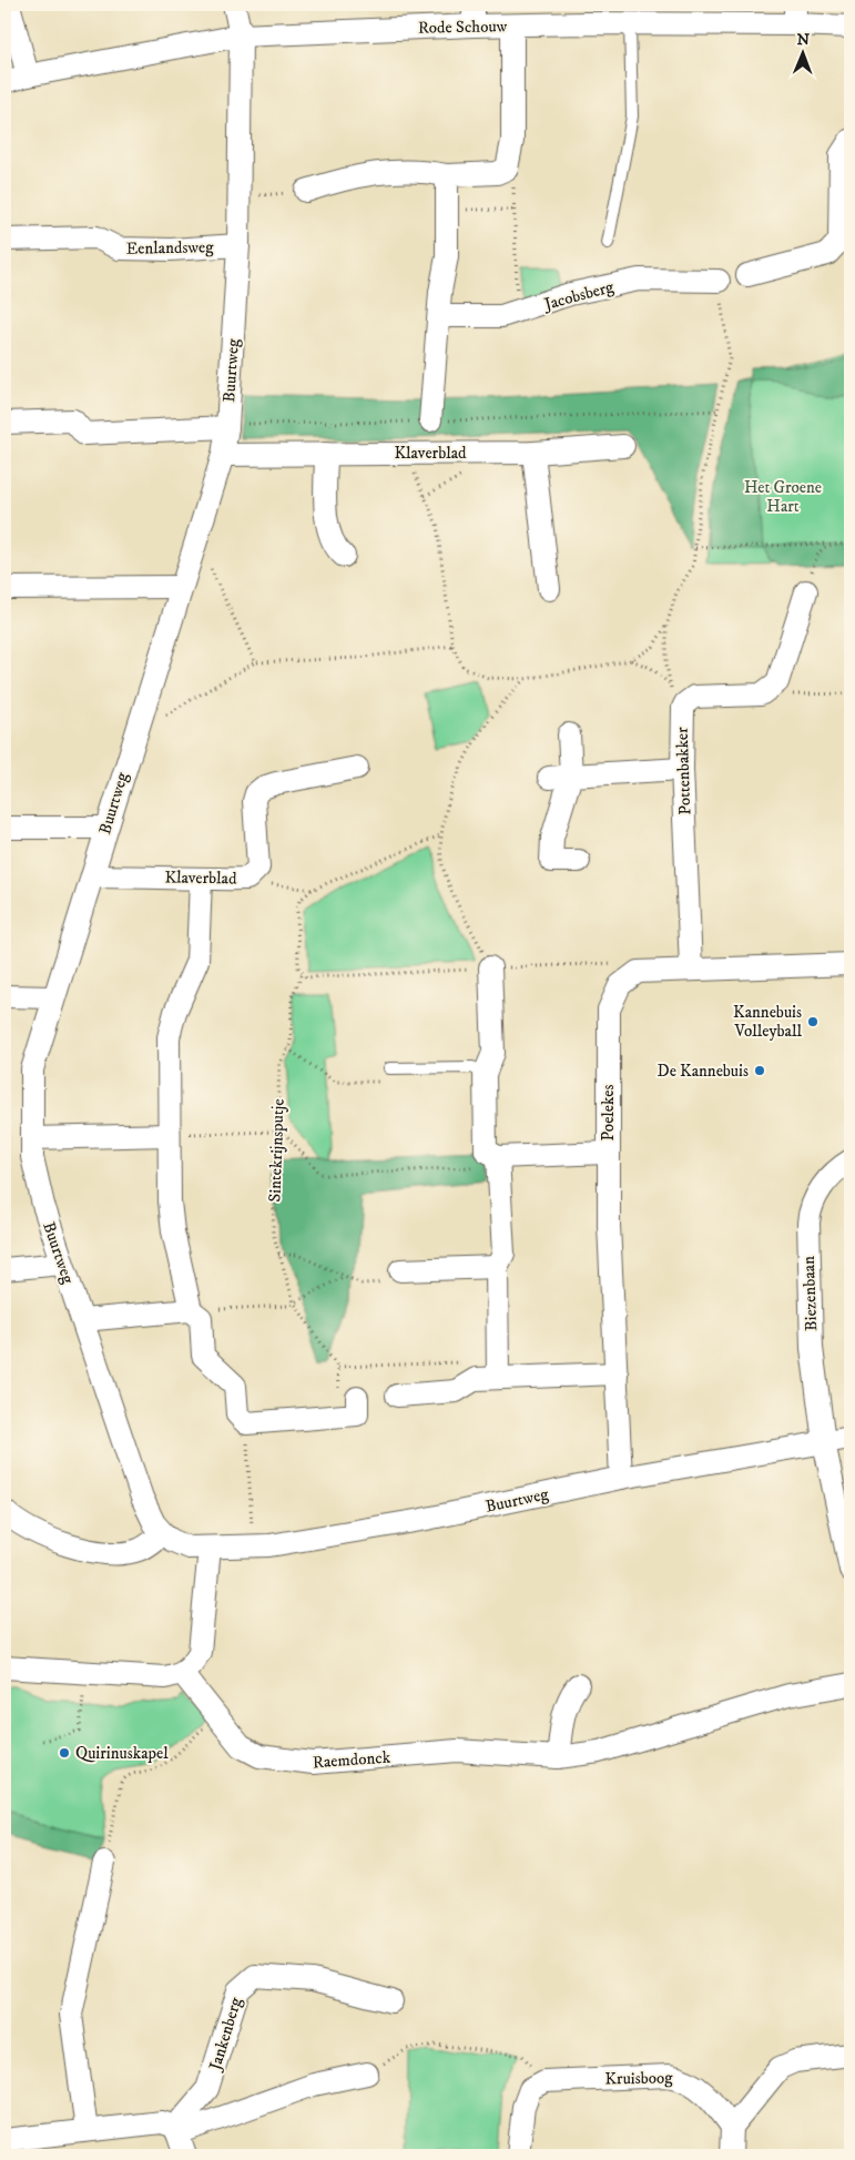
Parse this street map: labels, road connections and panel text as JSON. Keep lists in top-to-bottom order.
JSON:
{
  "streets": {
    "street": [
      "Rode Schouw",
      "Eenlandsweg",
      "Jacobsberg",
      "Buurtweg",
      "Klaverblad",
      "Pottenbakker",
      "Poelekes",
      "Biezenbaan",
      "Raemdonck",
      "Jankenberg",
      "Kruisboog"
    ],
    "path": ["Sintekrijnsputje"]
  },
  "crossings": [
    ["Rode Schouw", "Buurtweg"],
    ["Eenlandsweg", "Buurtweg"],
    ["Buurtweg", "Klaverblad"],
    ["Buurtweg", "Poelekes"],
    ["Buurtweg", "Biezenbaan"]
  ],
  "parks": ["Het Groene Hart"],
  "places": ["Kannebuis Volleyball", "De Kannebuis", "Quirinuskapel"],
  "north": "top"
}
